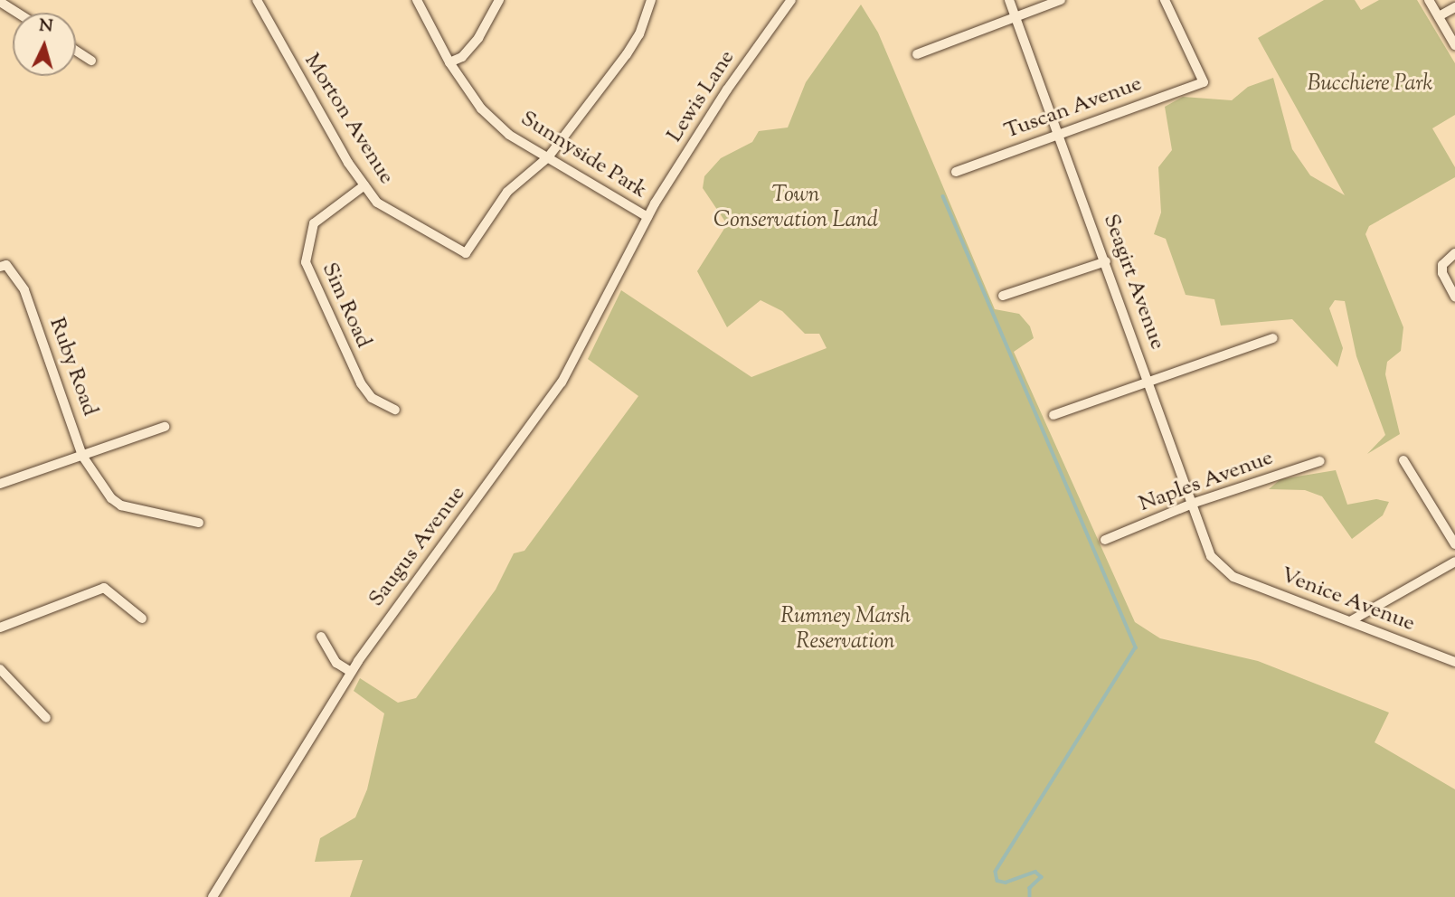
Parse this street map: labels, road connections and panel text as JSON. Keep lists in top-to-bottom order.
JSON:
{
  "streets": {
    "street": [
      "Lewis Lane",
      "Tuscan Avenue",
      "Morton Avenue",
      "Sunnyside Park",
      "Seagirt Avenue",
      "Sim Road",
      "Ruby Road",
      "Naples Avenue",
      "Saugus Avenue",
      "Venice Avenue"
    ]
  },
  "crossings": [
    ["Lewis Lane", "Sunnyside Park"],
    ["Lewis Lane", "Saugus Avenue"],
    ["Tuscan Avenue", "Seagirt Avenue"],
    ["Morton Avenue", "Sunnyside Park"],
    ["Morton Avenue", "Sim Road"],
    ["Sunnyside Park", "Saugus Avenue"],
    ["Seagirt Avenue", "Naples Avenue"],
    ["Seagirt Avenue", "Venice Avenue"]
  ],
  "parks": ["Bucchiere Park", "Town Conservation Land", "Rumney Marsh Reservation"],
  "north": "top"
}
